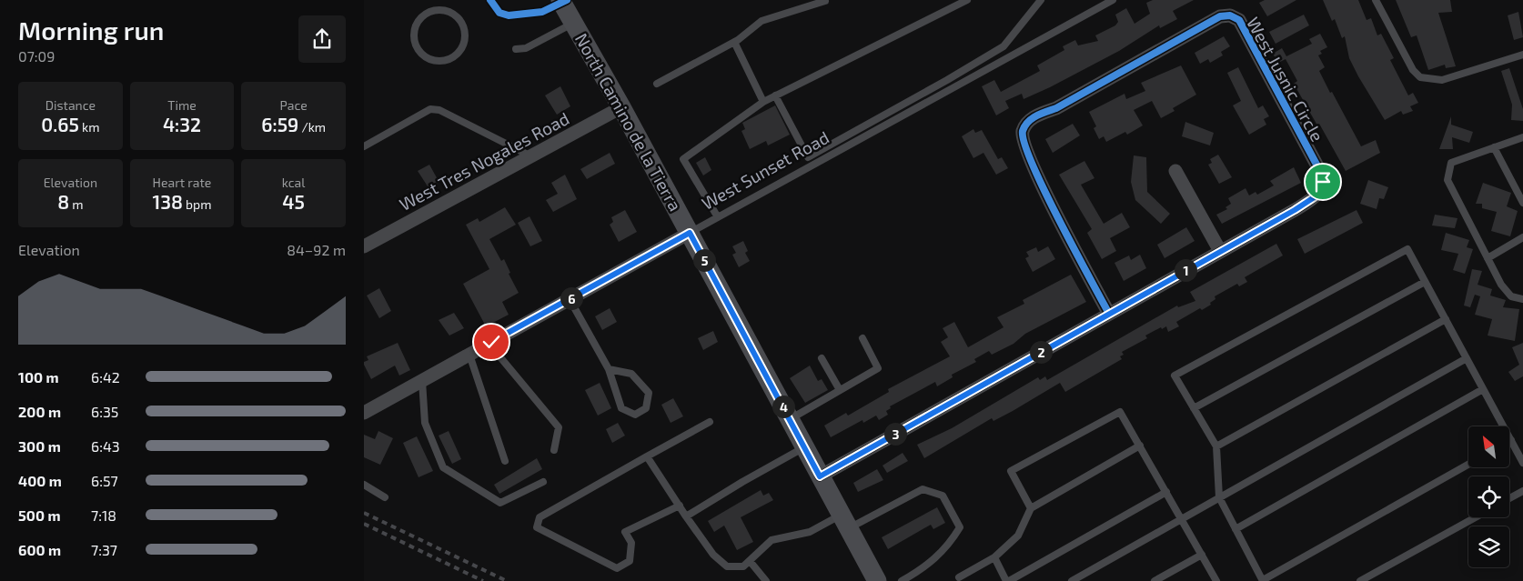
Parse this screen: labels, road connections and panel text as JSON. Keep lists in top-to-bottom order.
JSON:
{
  "streets": {
    "street": [
      "West Jusnic Circle",
      "North Camino de la Tierra",
      "West Tres Nogales Road",
      "West Sunset Road"
    ]
  },
  "crossings": [
    ["West Jusnic Circle", "North Camino de la Tierra"],
    ["North Camino de la Tierra", "West Tres Nogales Road"],
    ["North Camino de la Tierra", "West Sunset Road"]
  ],
  "north": "top left",
  "page": {
    "heading": ["Morning run", "07:09"],
    "stats": [
      ["Distance", "0.65 km"],
      ["Time", "4:32"],
      ["Pace", "6:59 /km"],
      ["Elevation", "8 m"],
      ["Heart rate", "138 bpm"],
      ["kcal", "45"]
    ],
    "chart": ["Elevation", "84–92 m"],
    "pins": [
      "5",
      "1",
      "6",
      "2",
      "4",
      "3"
    ],
    "list": [
      {
        "name": "100 m",
        "note": "6:42"
      },
      {
        "name": "200 m",
        "note": "6:35"
      },
      {
        "name": "300 m",
        "note": "6:43"
      },
      {
        "name": "400 m",
        "note": "6:57"
      },
      {
        "name": "500 m",
        "note": "7:18"
      },
      {
        "name": "600 m",
        "note": "7:37"
      }
    ]
  }
}
